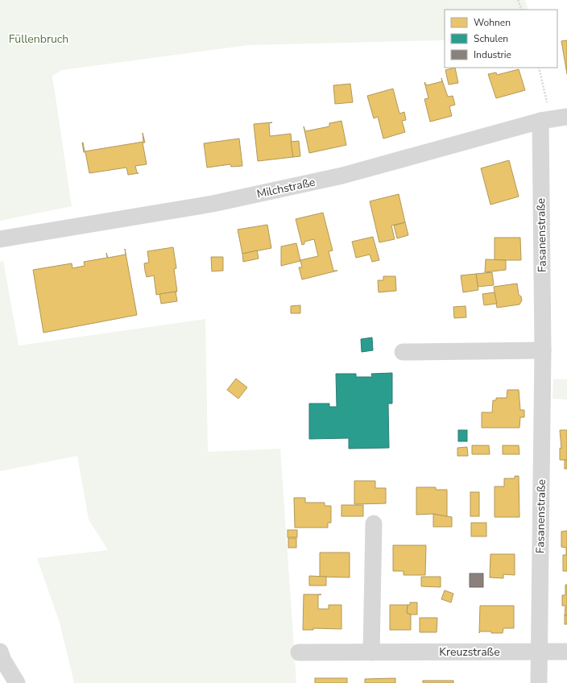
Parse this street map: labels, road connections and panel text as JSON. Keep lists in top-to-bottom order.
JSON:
{
  "streets": {
    "street": ["Milchstraße", "Fasanenstraße", "Kreuzstraße"]
  },
  "crossings": [
    ["Milchstraße", "Fasanenstraße"],
    ["Fasanenstraße", "Kreuzstraße"]
  ],
  "parks": ["Füllenbruch"],
  "legend": ["Wohnen", "Schulen", "Industrie"]
}
